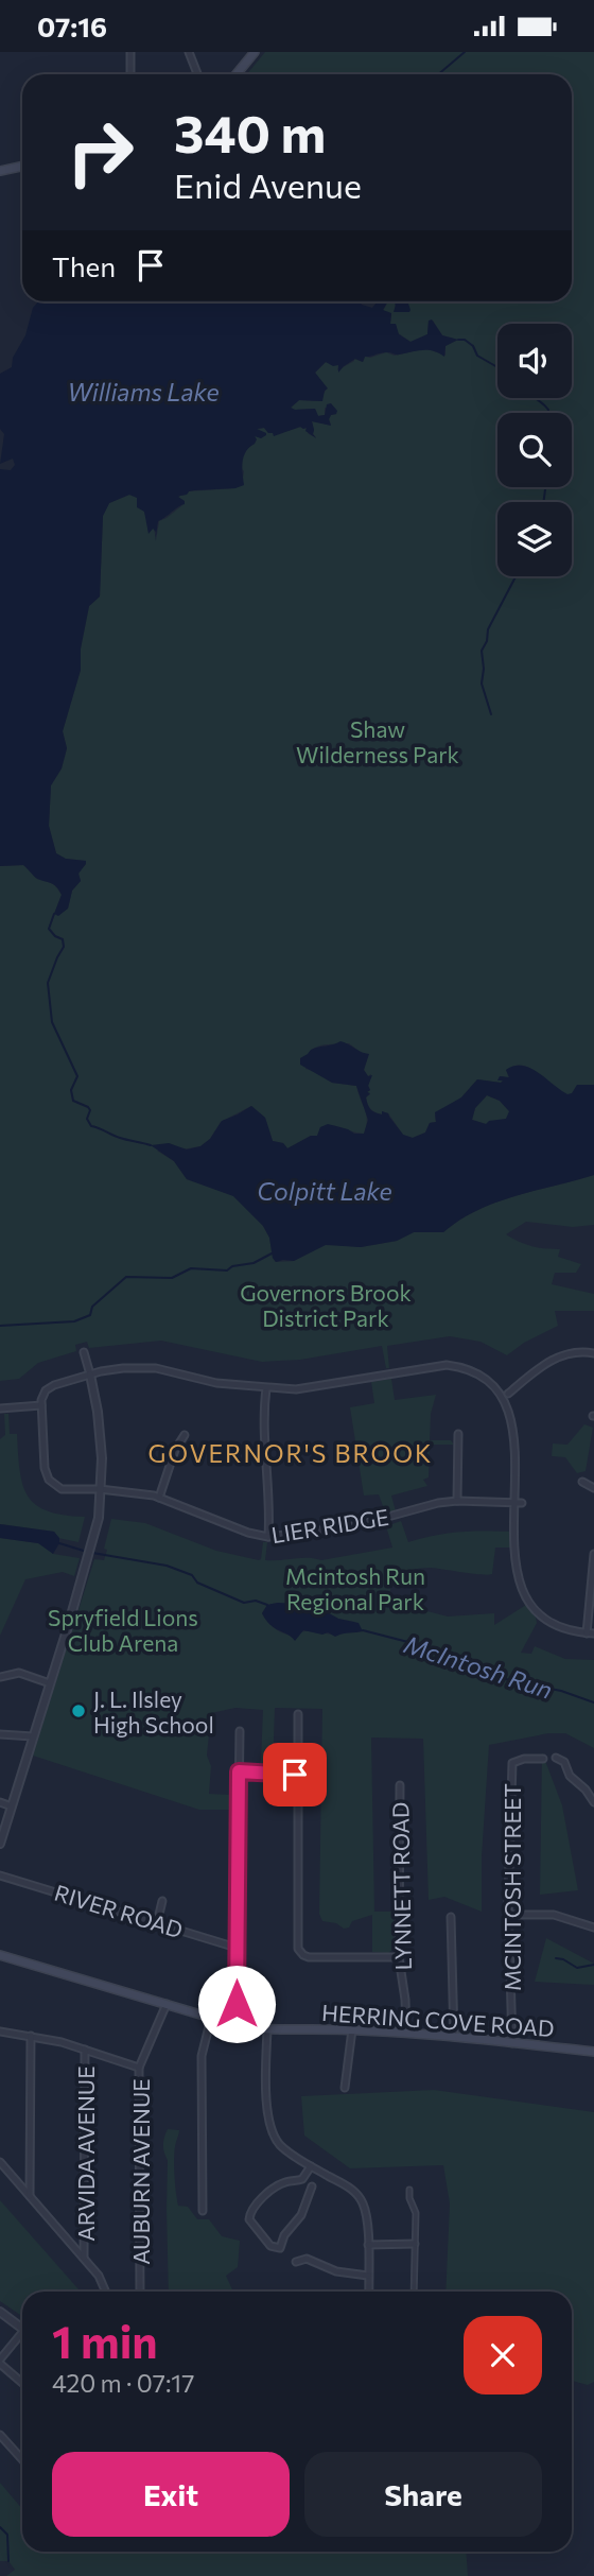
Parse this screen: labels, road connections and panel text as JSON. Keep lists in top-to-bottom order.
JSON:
{
  "streets": {
    "main road": ["HERRING COVE ROAD"],
    "street": [
      "LIER RIDGE",
      "LYNNETT ROAD",
      "MCINTOSH STREET",
      "RIVER ROAD",
      "ARVIDA AVENUE",
      "AUBURN AVENUE"
    ]
  },
  "crossings": [
    ["LYNNETT ROAD", "HERRING COVE ROAD"],
    ["MCINTOSH STREET", "HERRING COVE ROAD"],
    ["HERRING COVE ROAD", "AUBURN AVENUE"]
  ],
  "districts": ["GOVERNOR'S BROOK"],
  "water": ["Williams Lake", "Colpitt Lake", "McIntosh Run"],
  "parks": [
    "Shaw Wilderness Park",
    "Governors Brook District Park",
    "Mcintosh Run Regional Park",
    "Spryfield Lions Club Arena"
  ],
  "places": ["J. L. Ilsley High School"],
  "page": {
    "status": "07:16",
    "turn": ["340 m", "Enid Avenue"],
    "then": "Then",
    "heading": ["1 min", "420 m · 07:17"],
    "buttons": ["Exit", "Share"]
  }
}
